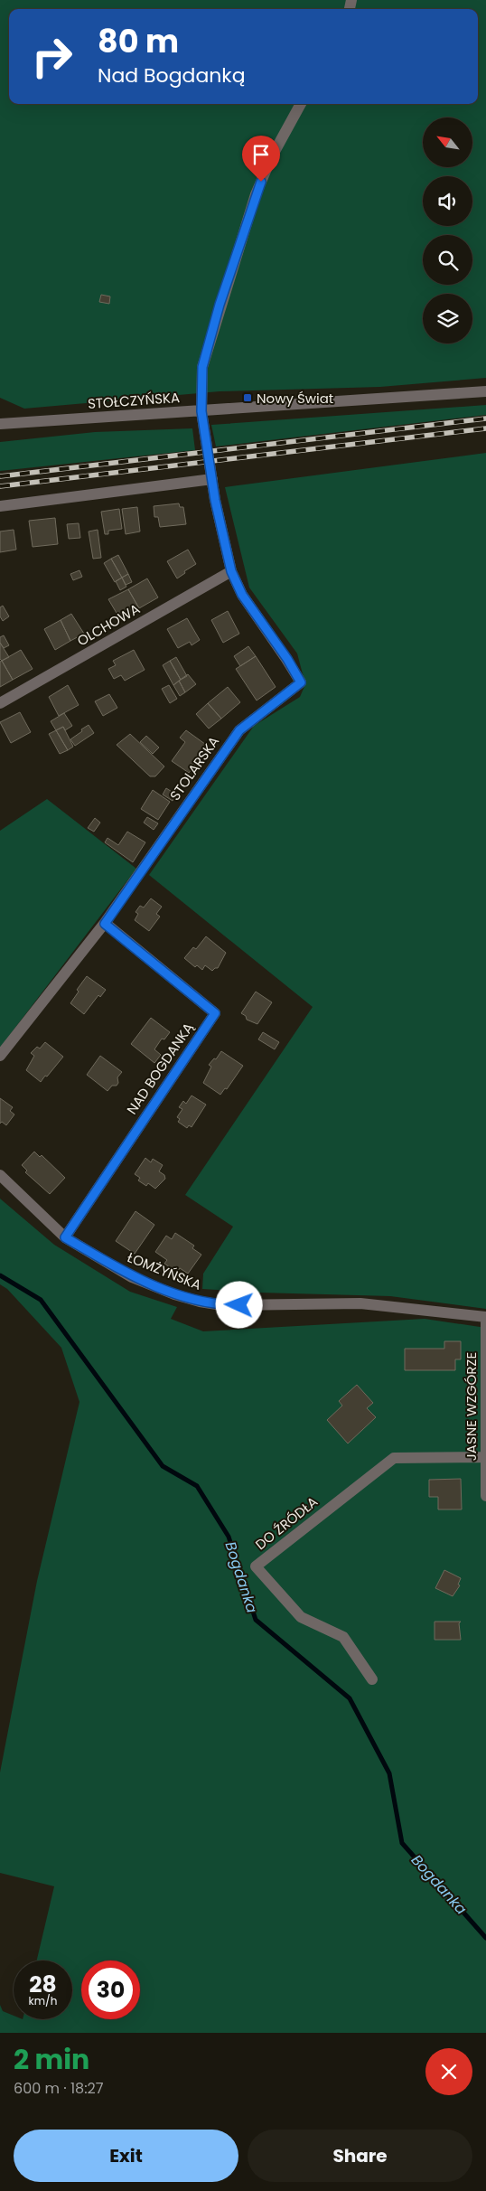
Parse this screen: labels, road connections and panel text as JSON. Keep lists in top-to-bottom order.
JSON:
{
  "streets": {
    "street": [
      "STOŁCZYŃSKA",
      "OLCHOWA",
      "STOLARSKA",
      "NAD BOGDANKĄ",
      "ŁOMŻYŃSKA",
      "JASNE WZGÓRZE",
      "DO ŹRÓDŁA"
    ]
  },
  "crossings": [
    ["STOŁCZYŃSKA", "STOLARSKA"],
    ["OLCHOWA", "STOLARSKA"],
    ["STOLARSKA", "NAD BOGDANKĄ"],
    ["NAD BOGDANKĄ", "ŁOMŻYŃSKA"],
    ["ŁOMŻYŃSKA", "JASNE WZGÓRZE"],
    ["JASNE WZGÓRZE", "DO ŹRÓDŁA"]
  ],
  "water": ["Bogdanka"],
  "places": {
    "transit": ["Nowy Świat"]
  },
  "north": "top left",
  "page": {
    "turn": ["80 m", "Nad Bogdanką"],
    "speed": "28 km/h",
    "limit": "30",
    "heading": ["2 min", "600 m · 18:27"],
    "buttons": ["Exit", "Share"]
  }
}
